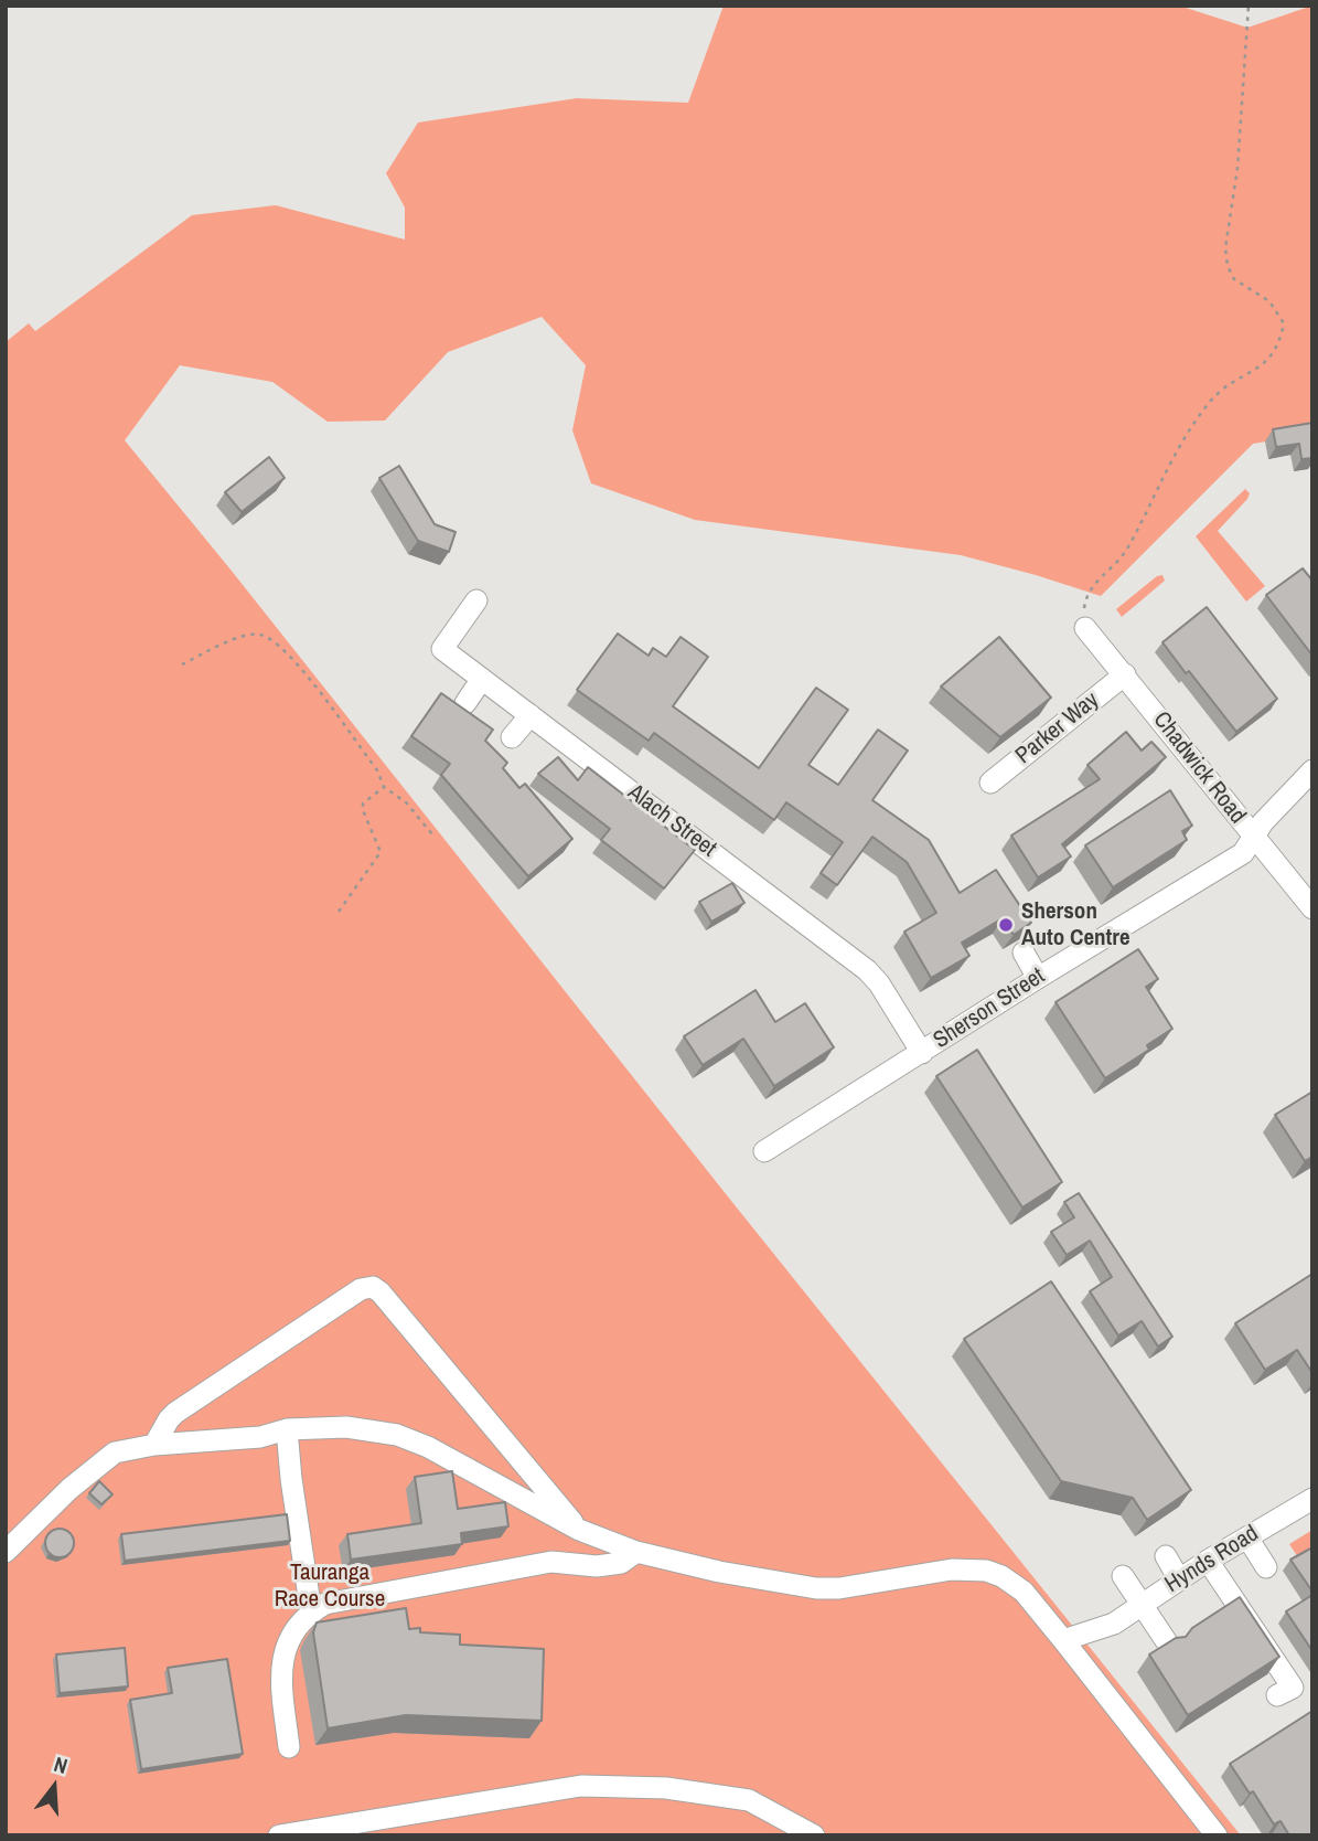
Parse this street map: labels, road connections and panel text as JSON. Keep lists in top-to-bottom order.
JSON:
{
  "streets": {
    "street": [
      "Parker Way",
      "Chadwick Road",
      "Alach Street",
      "Sherson Street",
      "Hynds Road"
    ]
  },
  "crossings": [
    ["Parker Way", "Chadwick Road"],
    ["Chadwick Road", "Sherson Street"],
    ["Alach Street", "Sherson Street"]
  ],
  "parks": ["Tauranga Race Course"],
  "places": ["Sherson Auto Centre"],
  "north": "top"
}
